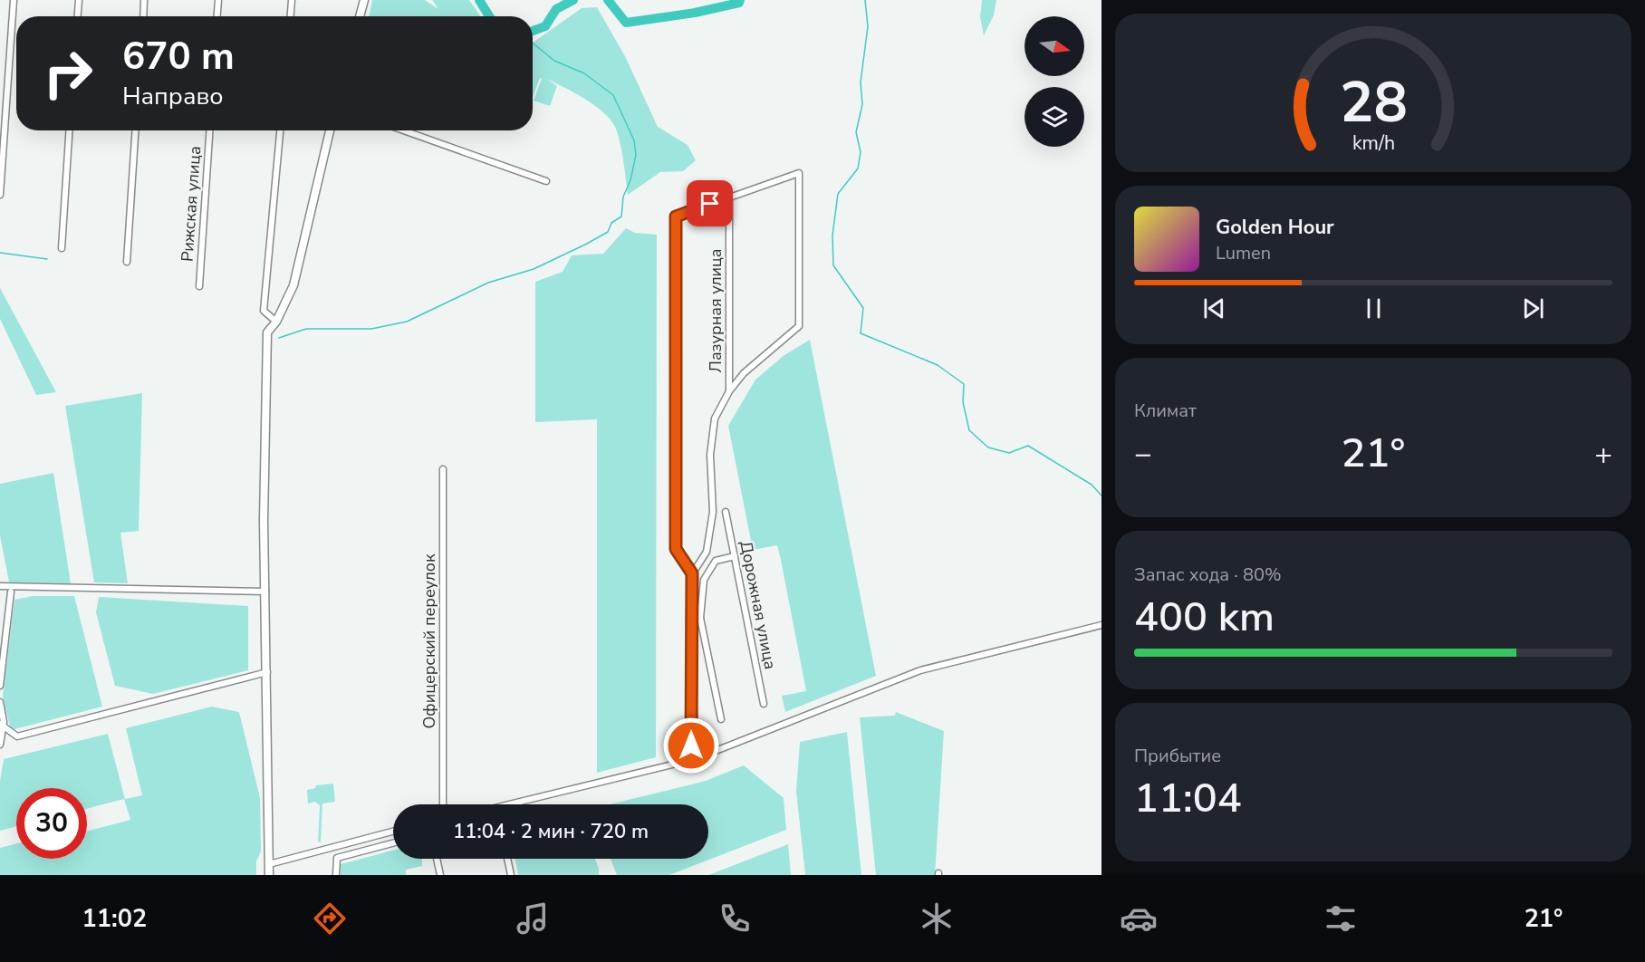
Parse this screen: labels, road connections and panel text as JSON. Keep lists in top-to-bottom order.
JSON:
{
  "streets": {
    "street": [
      "Рижская улица",
      "Лазурная улица",
      "Дорожная улица",
      "Офицерский переулок"
    ]
  },
  "north": "right",
  "page": {
    "turn": ["670 m", "Направо"],
    "song": ["Golden Hour", "Lumen"],
    "tile": [
      "Климат",
      ["Запас хода · 80%", "400 km"],
      ["Прибытие", "11:04"]
    ],
    "heat": ["−", "21°", "+"],
    "limit": "30",
    "trip": "11:04 · 2 мин · 720 m",
    "tabs": ["11:02", "21°"],
    "gauge": ["28", "km/h"]
  }
}
